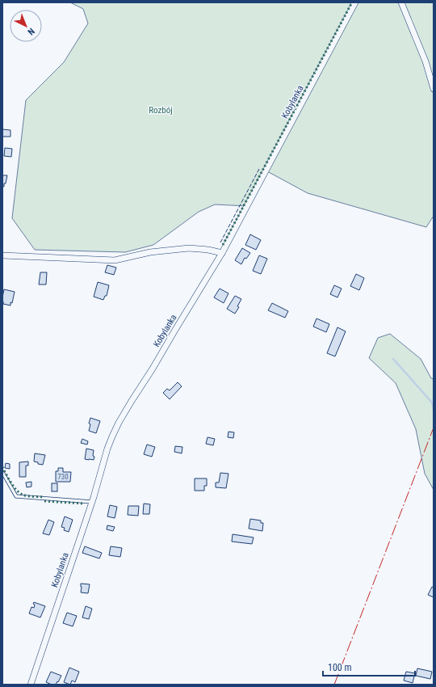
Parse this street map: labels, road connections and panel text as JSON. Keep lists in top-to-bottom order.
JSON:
{
  "streets": {
    "street": ["Kobylanka"]
  },
  "parks": ["Rozbój"],
  "house_numbers": ["730"],
  "scale_bar": "100 m",
  "north": "bottom right"
}
